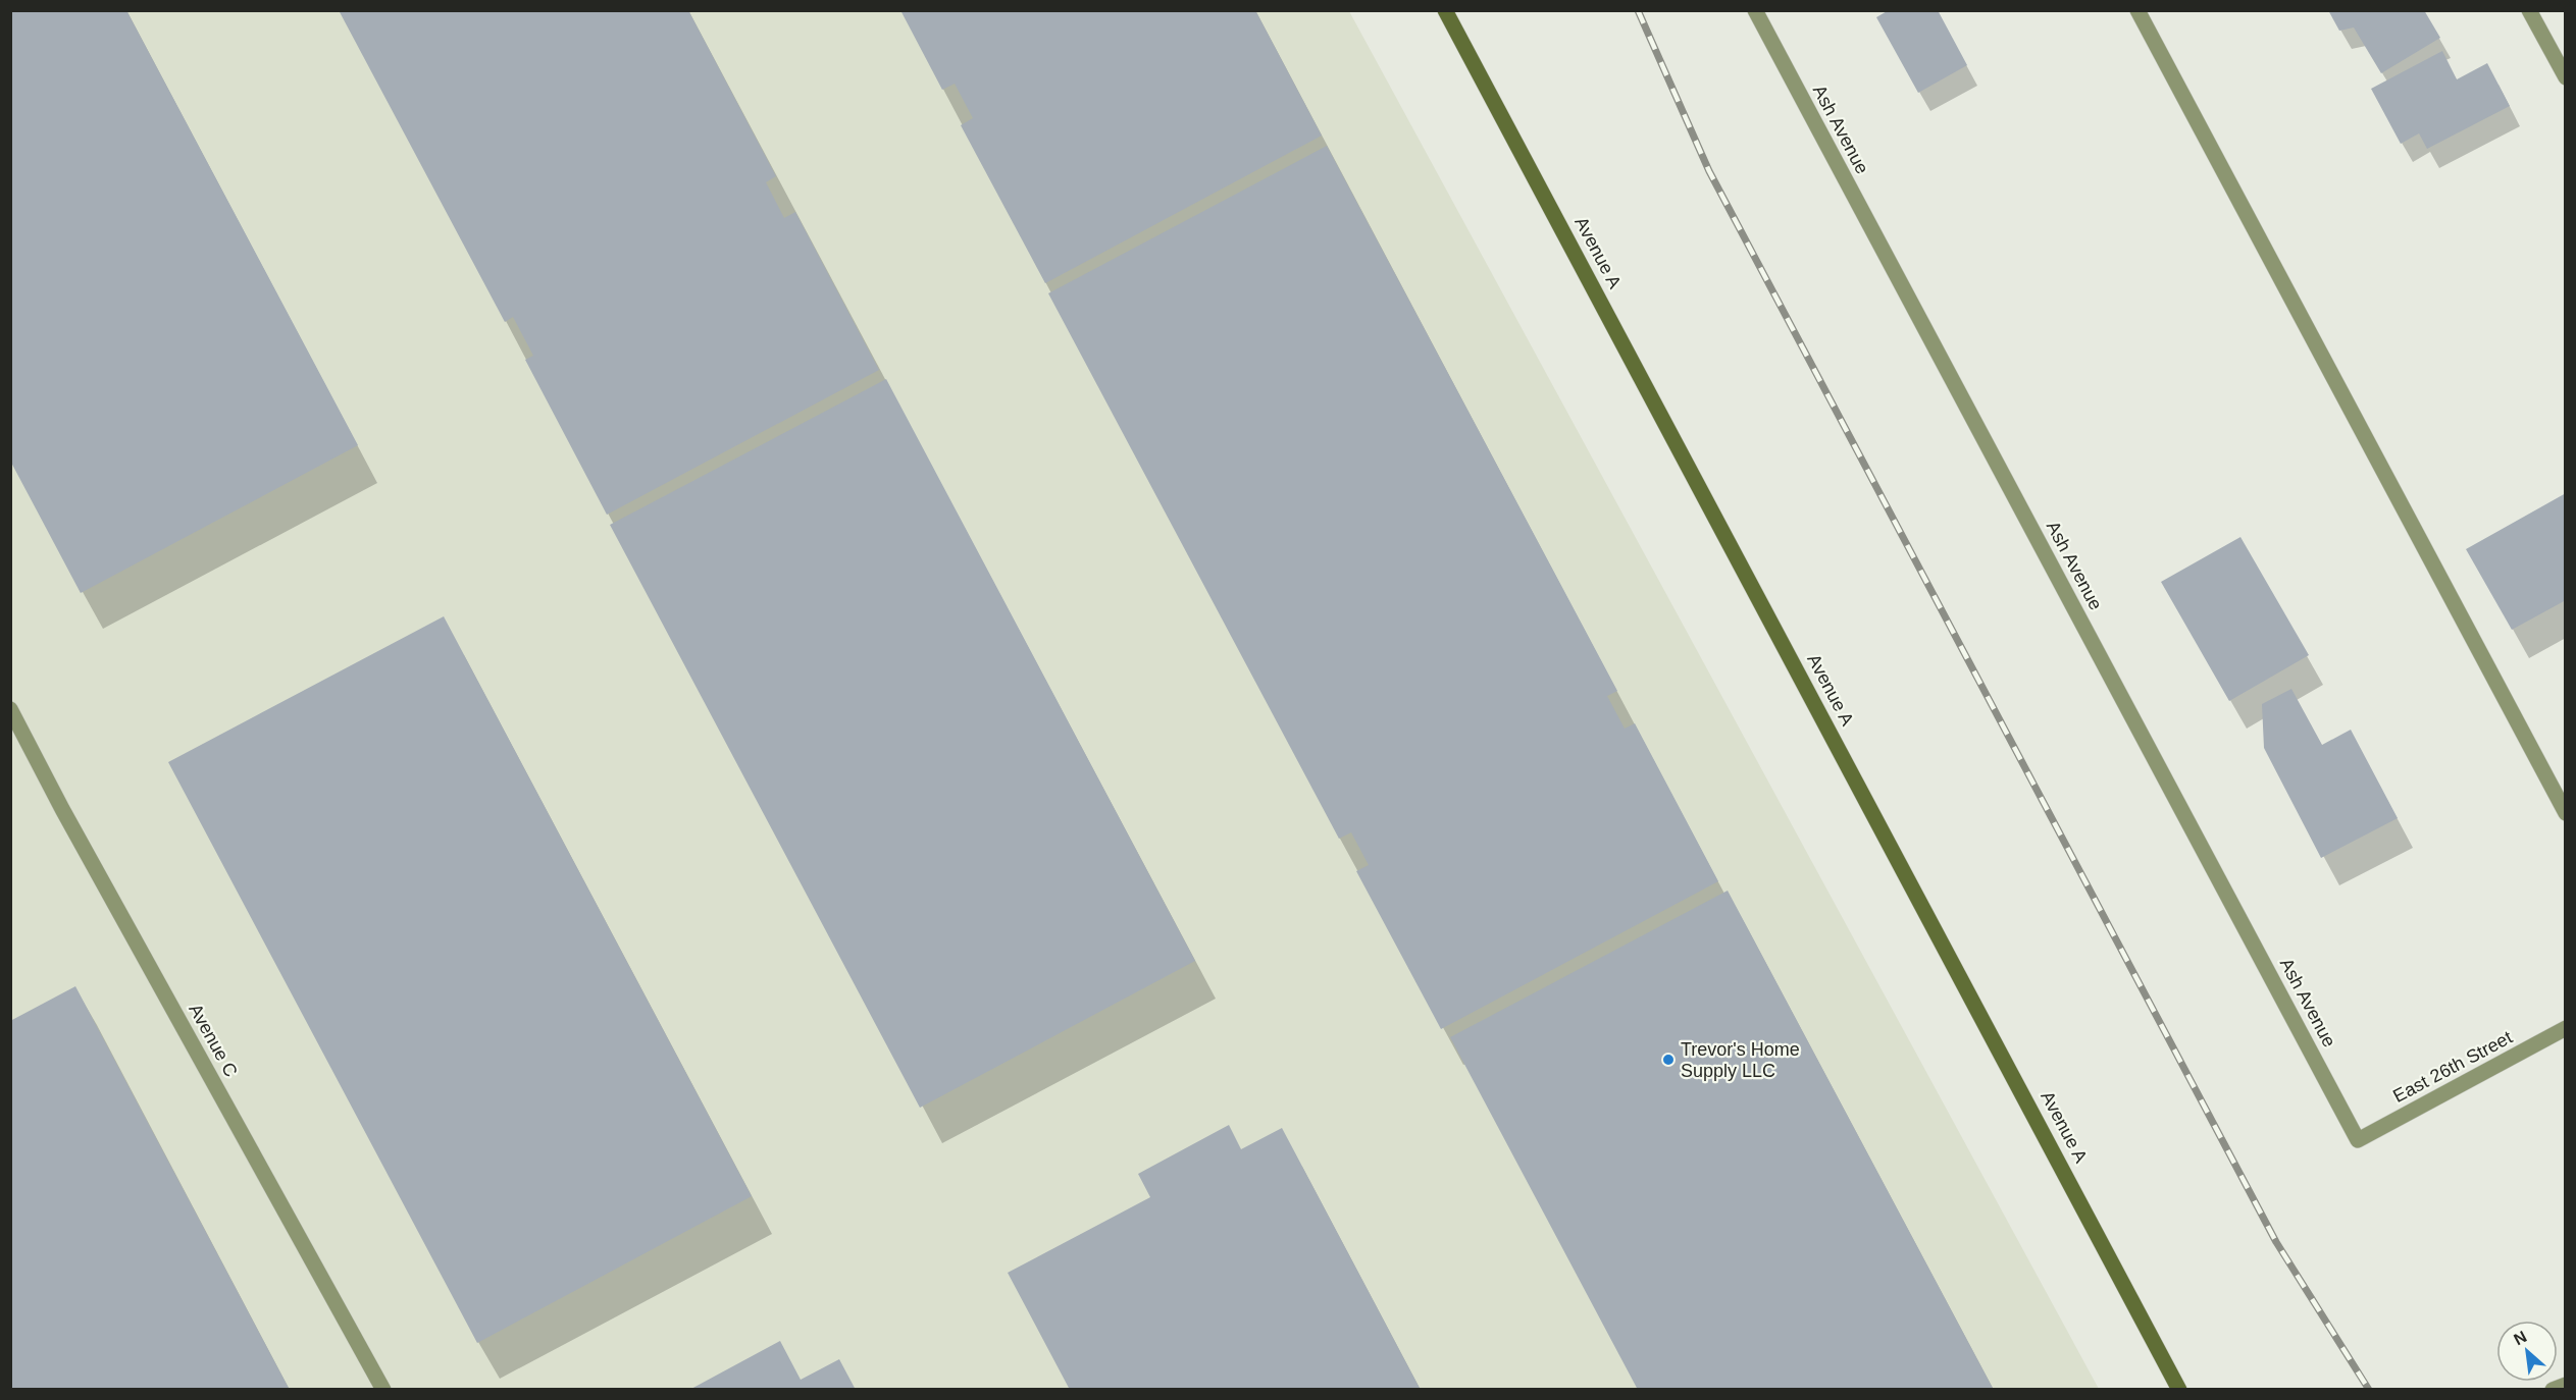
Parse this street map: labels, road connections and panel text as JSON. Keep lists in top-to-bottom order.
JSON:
{
  "streets": {
    "main road": ["Avenue A"],
    "street": ["Ash Avenue", "Avenue C", "East 26th Street"]
  },
  "crossings": [
    ["Ash Avenue", "East 26th Street"]
  ],
  "places": ["Trevor's Home Supply LLC"],
  "north": "top left"
}
